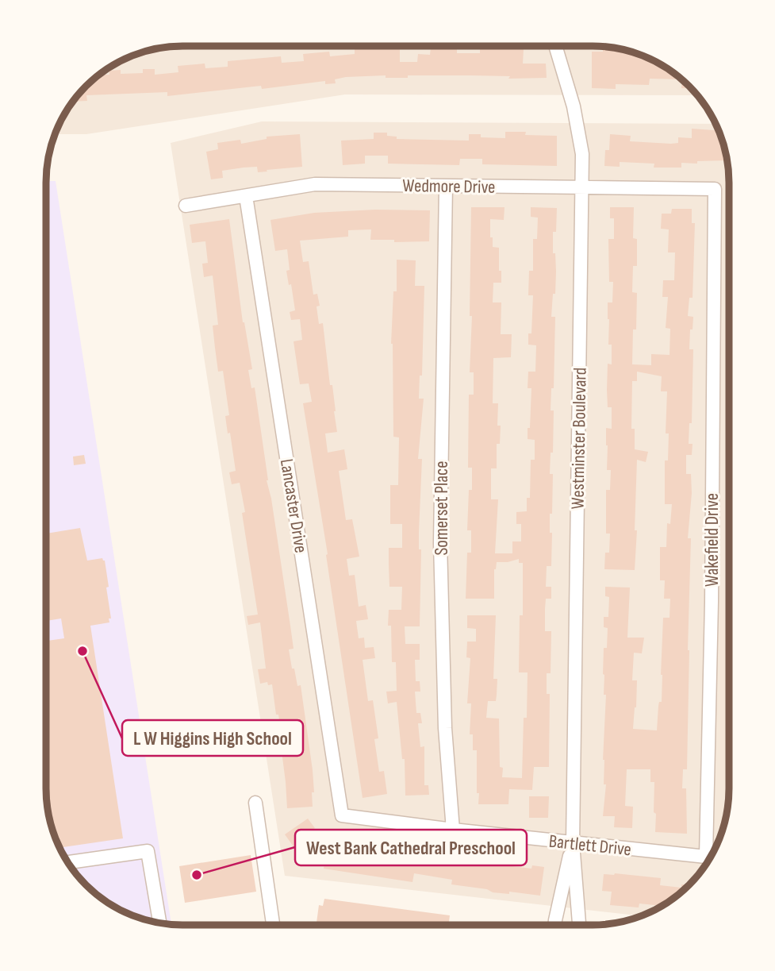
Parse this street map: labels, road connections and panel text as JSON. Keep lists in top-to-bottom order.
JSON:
{
  "streets": {
    "street": [
      "Wedmore Drive",
      "Westminster Boulevard",
      "Lancaster Drive",
      "Somerset Place",
      "Wakefield Drive",
      "Bartlett Drive"
    ]
  },
  "crossings": [
    ["Wedmore Drive", "Westminster Boulevard"],
    ["Wedmore Drive", "Lancaster Drive"],
    ["Wedmore Drive", "Somerset Place"],
    ["Wedmore Drive", "Wakefield Drive"],
    ["Westminster Boulevard", "Bartlett Drive"],
    ["Lancaster Drive", "Bartlett Drive"],
    ["Somerset Place", "Bartlett Drive"],
    ["Wakefield Drive", "Bartlett Drive"]
  ],
  "places": ["L W Higgins High School", "West Bank Cathedral Preschool"]
}
